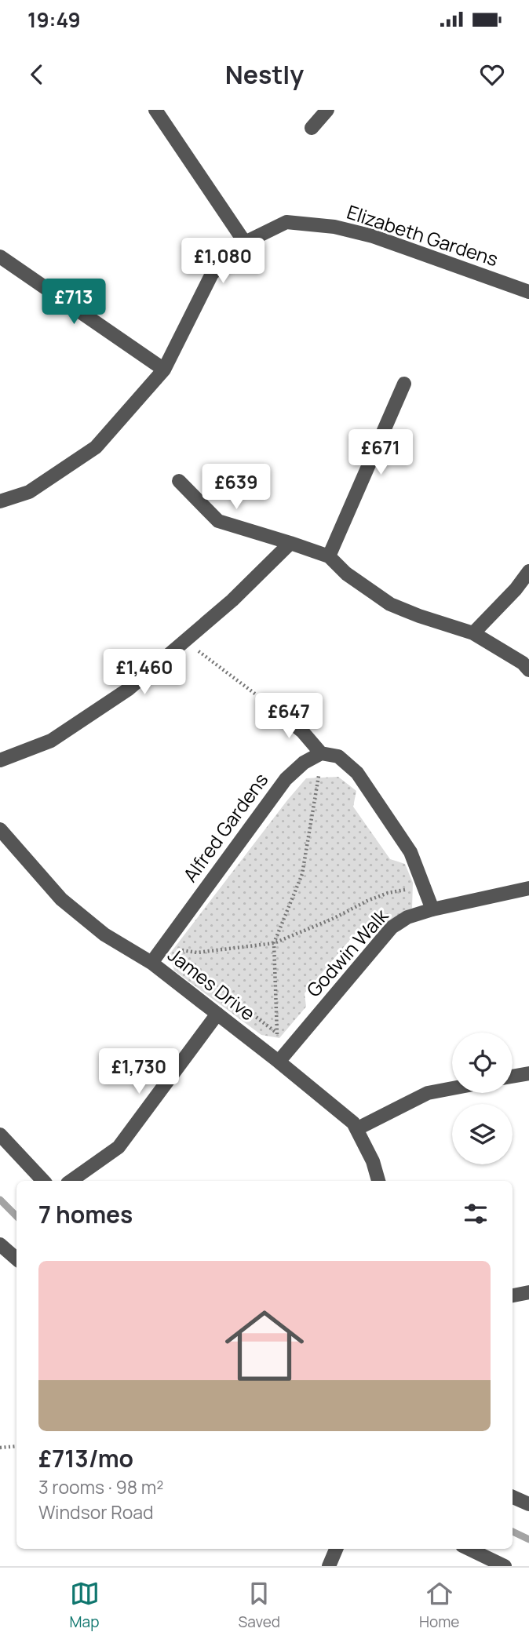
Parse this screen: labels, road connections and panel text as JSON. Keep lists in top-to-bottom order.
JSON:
{
  "streets": {
    "street": [
      "Elizabeth Gardens",
      "Alfred Gardens",
      "Godwin Walk",
      "James Drive"
    ]
  },
  "crossings": [
    ["Alfred Gardens", "James Drive"],
    ["Godwin Walk", "James Drive"]
  ],
  "page": {
    "status": "19:49",
    "header": "Nestly",
    "price": [
      "£1,080",
      "£713",
      "£671",
      "£639",
      "£1,460",
      "£647",
      "£1,730"
    ],
    "heading": "7 homes",
    "list": [
      {
        "name": "£713/mo",
        "note": "3 rooms · 98 m² · Windsor Road"
      }
    ],
    "tabs": ["Map", "Saved", "Home"]
  }
}
